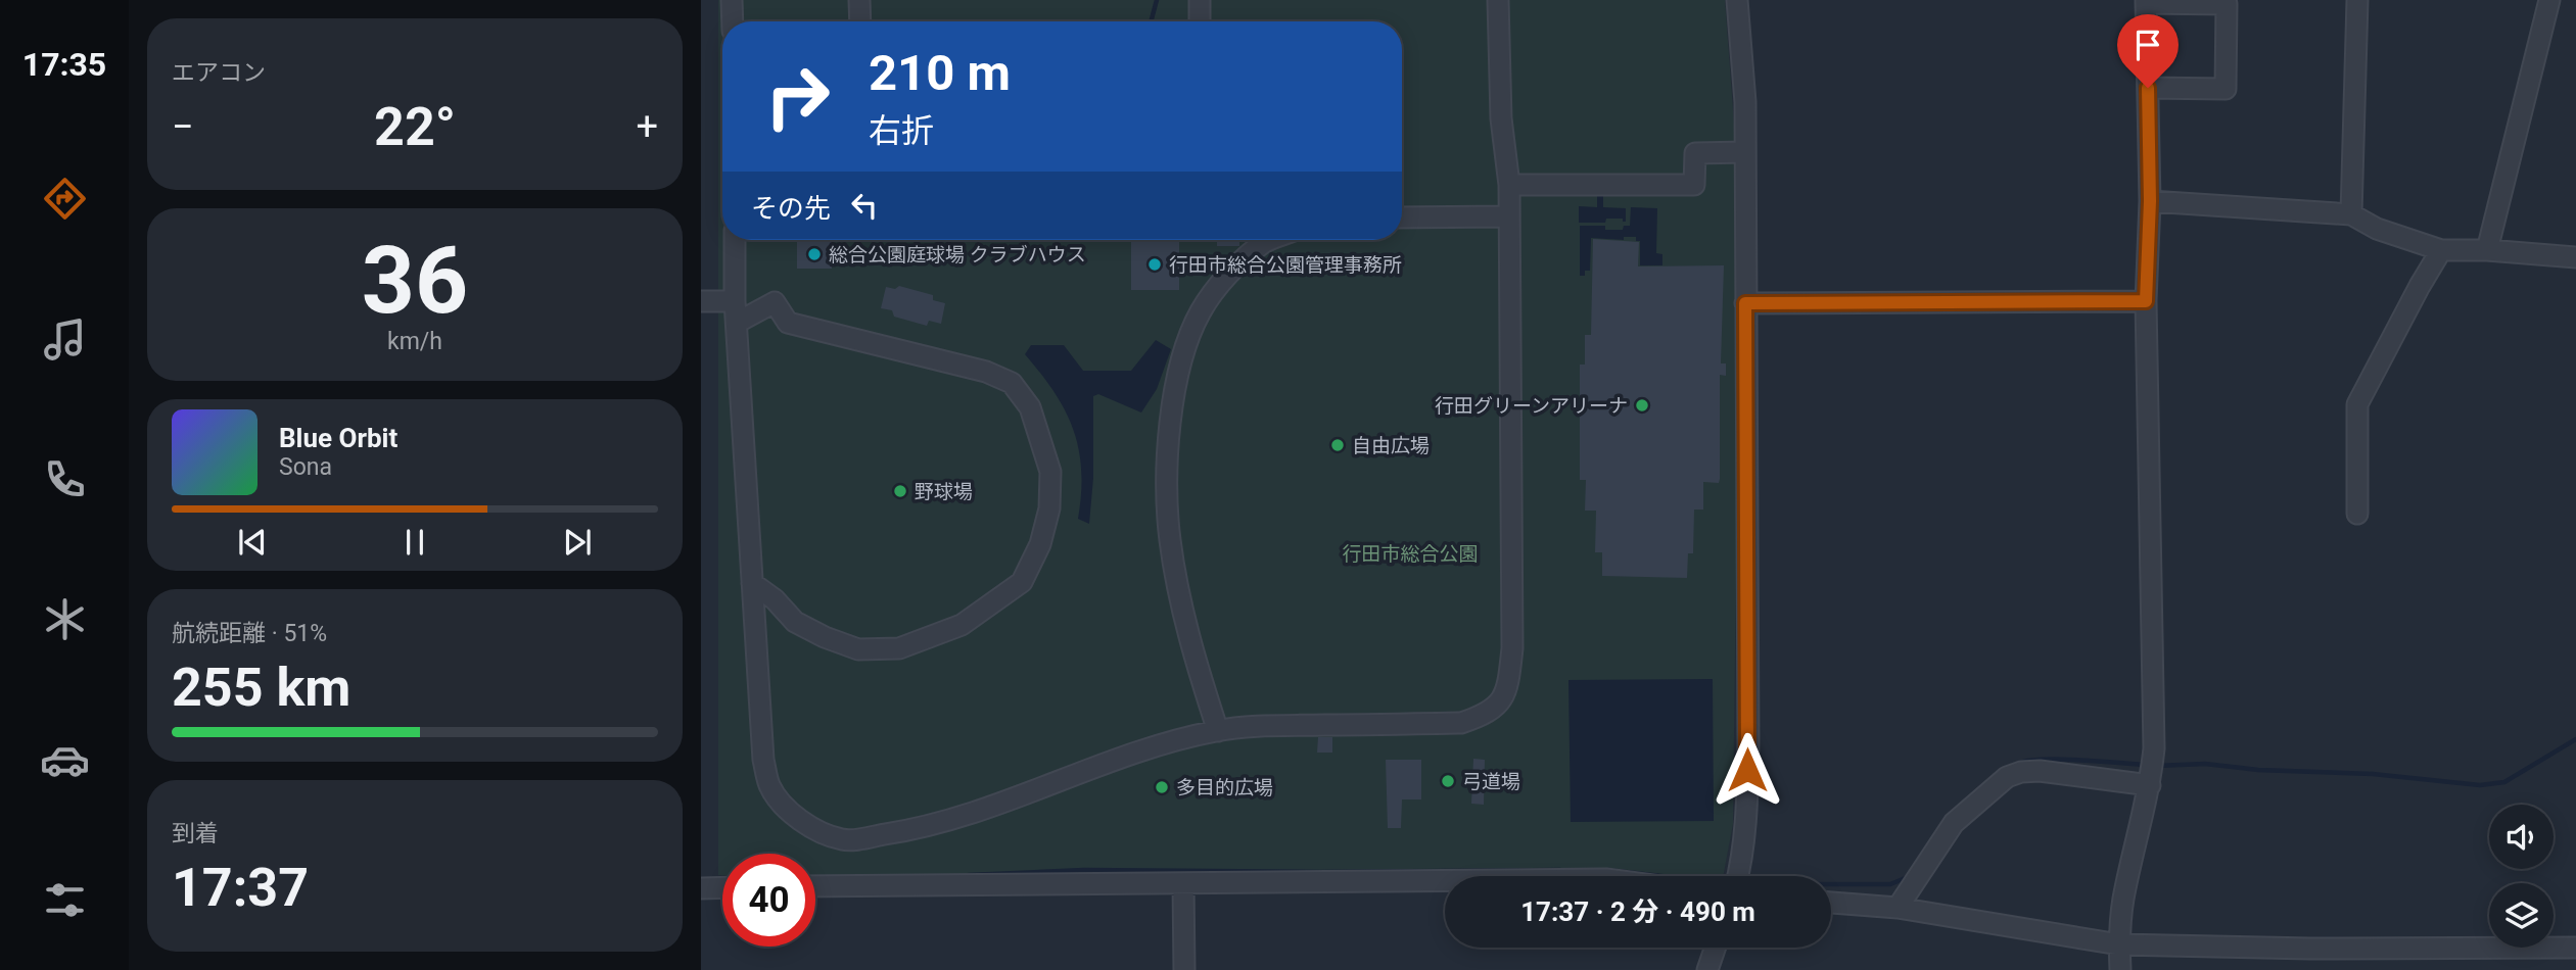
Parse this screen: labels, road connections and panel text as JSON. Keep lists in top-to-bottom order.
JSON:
{
  "parks": ["行田市総合公園"],
  "places": [
    "総合公園庭球場 クラブハウス",
    "行田市総合公園管理事務所",
    "行田グリーンアリーナ",
    "自由広場",
    "野球場",
    "弓道場",
    "多目的広場"
  ],
  "page": {
    "tabs": "17:35",
    "tile": [
      "エアコン",
      ["36", "km/h"],
      ["航続距離 · 51%", "255 km"],
      ["到着", "17:37"]
    ],
    "turn": ["210 m", "右折"],
    "heat": ["−", "22°", "+"],
    "then": "その先",
    "song": ["Blue Orbit", "Sona"],
    "limit": "40",
    "trip": "17:37 · 2 分 · 490 m"
  }
}
